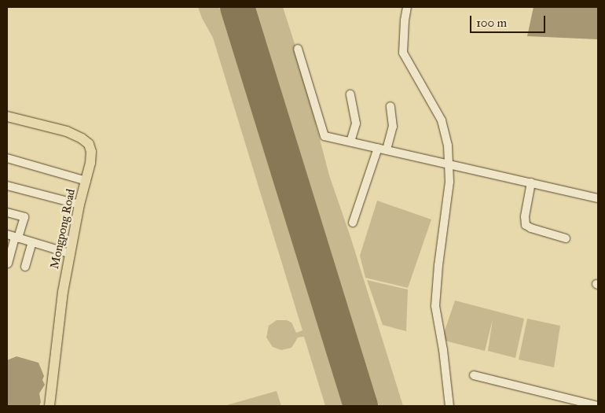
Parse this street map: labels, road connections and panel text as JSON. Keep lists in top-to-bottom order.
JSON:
{
  "streets": {
    "main road": ["Mongpong Road"]
  },
  "scale_bar": "100 m"
}
